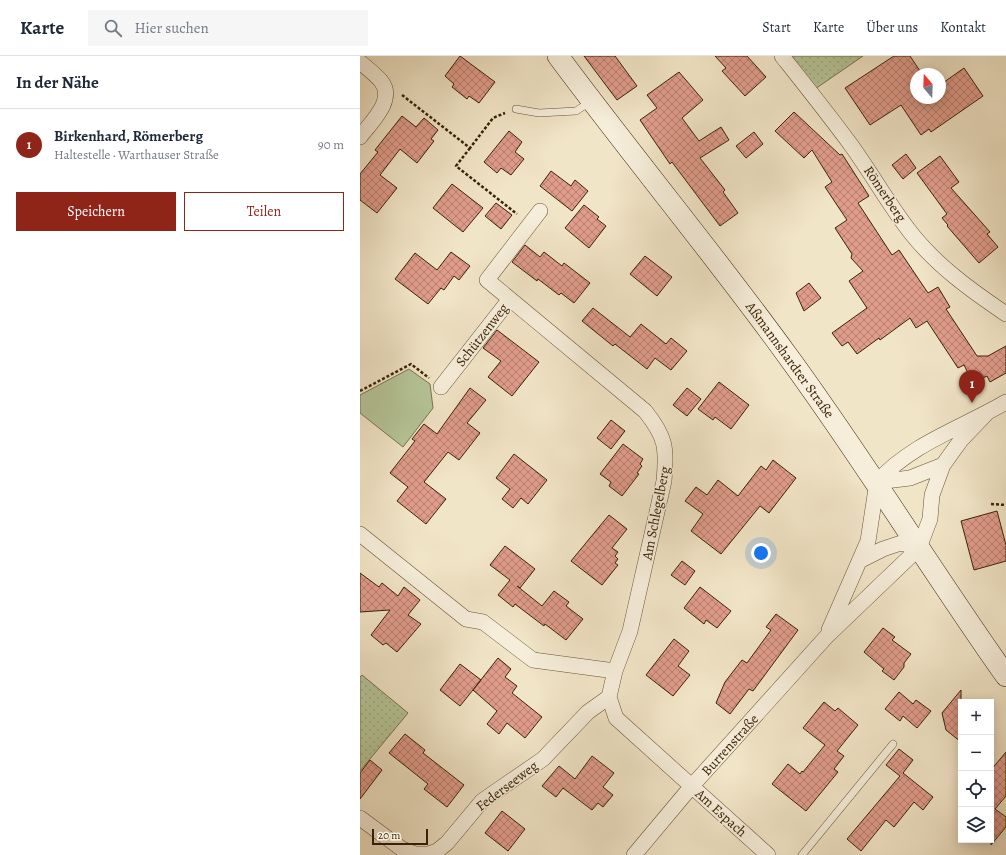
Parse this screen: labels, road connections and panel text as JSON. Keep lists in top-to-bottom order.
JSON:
{
  "streets": {
    "main road": ["Aßmannshardter Straße"],
    "street": [
      "Römerberg",
      "Schützenweg",
      "Am Schlegelberg",
      "Burrenstraße",
      "Federseeweg",
      "Am Espach"
    ]
  },
  "crossings": [
    ["Schützenweg", "Am Schlegelberg"],
    ["Aßmannshardter Straße", "Burrenstraße"],
    ["Am Schlegelberg", "Federseeweg"],
    ["Burrenstraße", "Am Espach"]
  ],
  "scale_bar": "20 m",
  "north": "top",
  "page": {
    "header": "Karte",
    "search": "Hier suchen",
    "nav": [
      "Start",
      "Karte",
      "Über uns",
      "Kontakt"
    ],
    "heading": "In der Nähe",
    "list": [
      {
        "mark": "1",
        "name": "Birkenhard, Römerberg",
        "note": "Haltestelle · Warthauser Straße",
        "value": "90 m"
      }
    ],
    "buttons": ["Speichern", "Teilen"],
    "pins": "1",
    "map_buttons": ["+", "−"],
    "scale": "20 m"
  }
}
